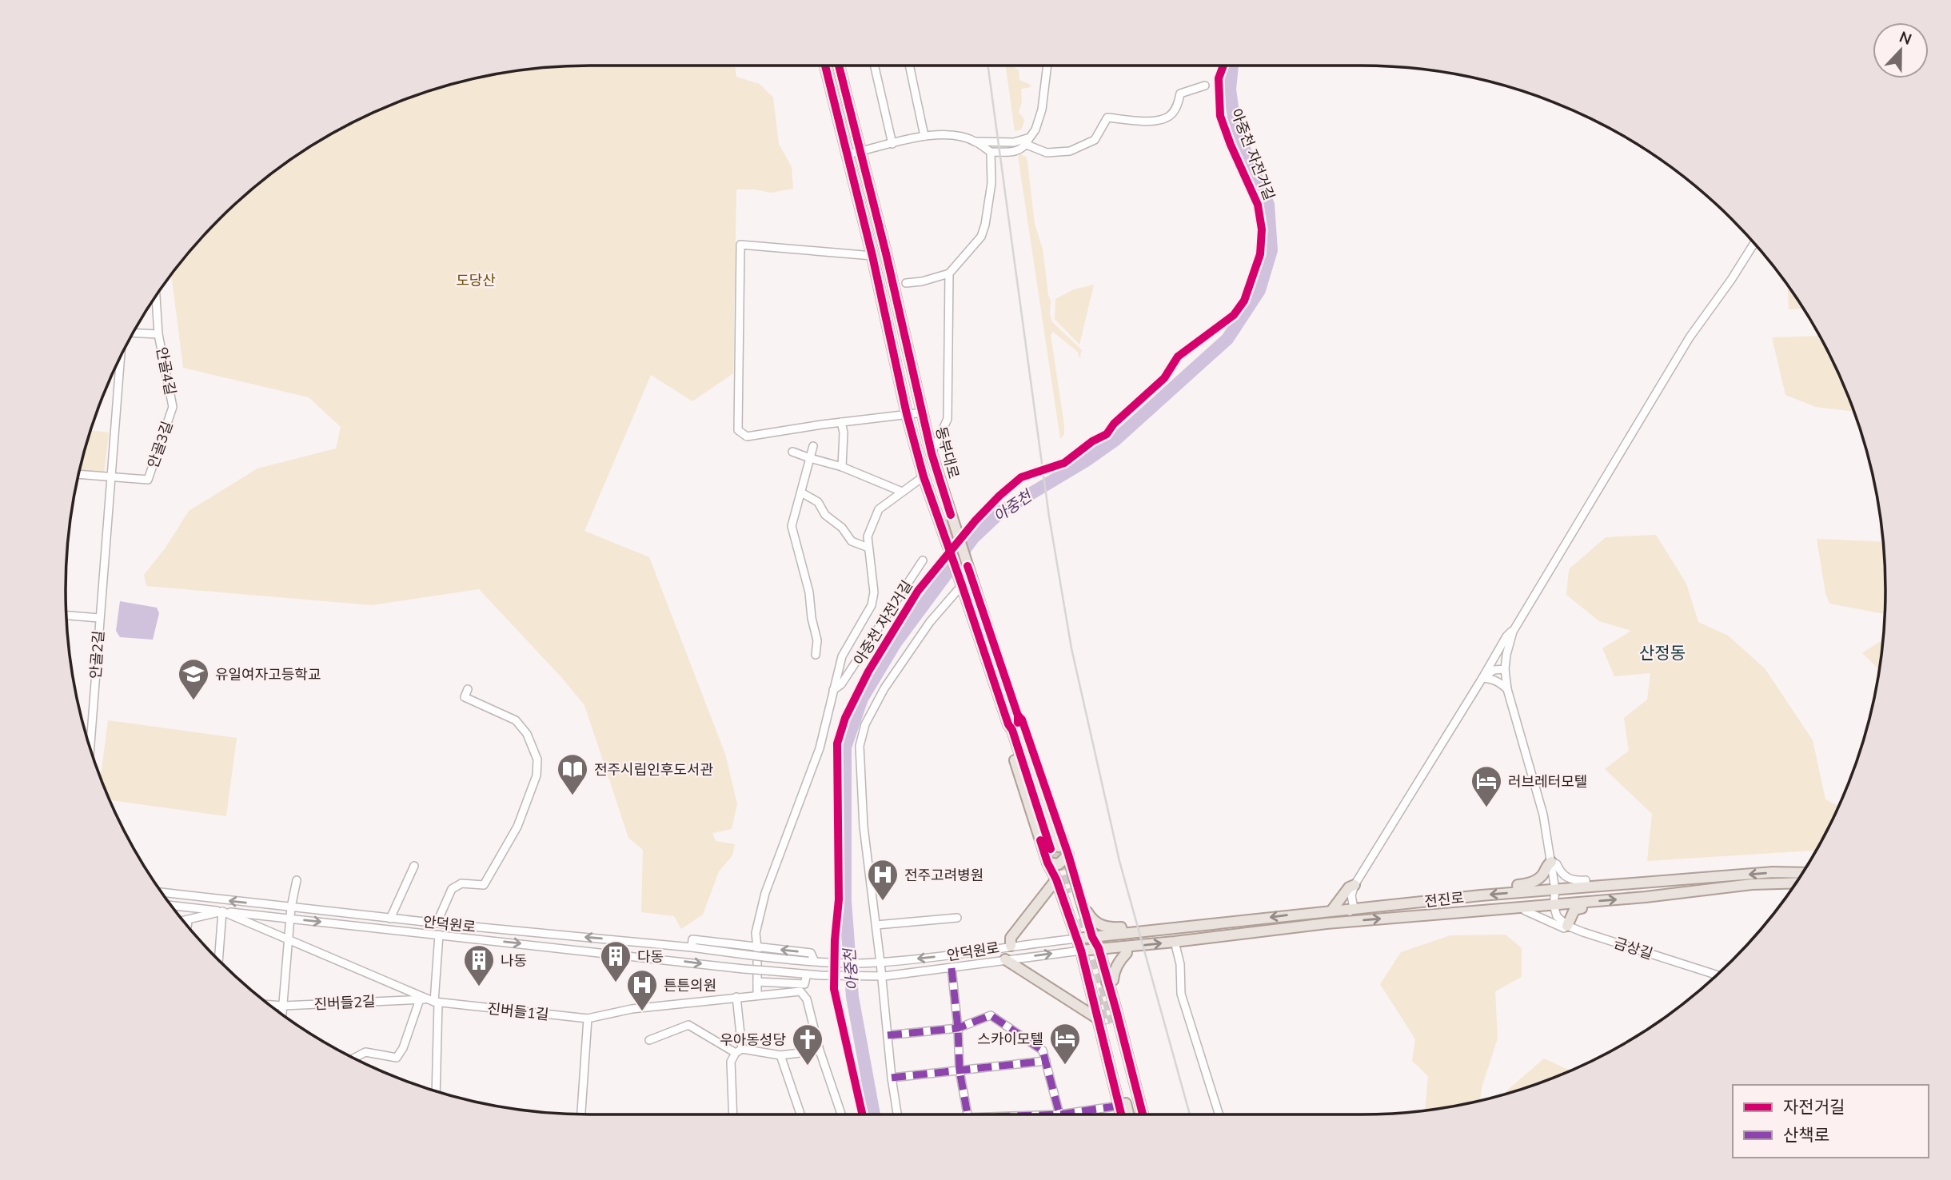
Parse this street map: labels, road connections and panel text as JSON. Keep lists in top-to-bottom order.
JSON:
{
  "streets": {
    "main road": ["동부대로", "전진로"],
    "street": [
      "안골4길",
      "안골3길",
      "안골2길",
      "안덕원로",
      "금상길",
      "진버들2길",
      "진버들1길"
    ],
    "cycle path": ["아중천 자전거길"]
  },
  "crossings": [
    ["안골4길", "안골3길"],
    ["안골3길", "안골2길"],
    ["전진로", "안덕원로"],
    ["전진로", "금상길"],
    ["안덕원로", "진버들1길"],
    ["진버들2길", "진버들1길"]
  ],
  "districts": ["산정동"],
  "water": ["아중천"],
  "parks": ["도당산"],
  "places": {
    "school or university": ["유일여자고등학교"],
    "library": ["전주시립인후도서관"],
    "hotel": ["러브레터모텔", "스카이모텔"],
    "hospital": ["전주고려병원", "튼튼의원"],
    "building": ["다동", "나동"],
    "church": ["우아동성당"]
  },
  "legend": ["자전거길", "산책로"],
  "north": "top"
}
